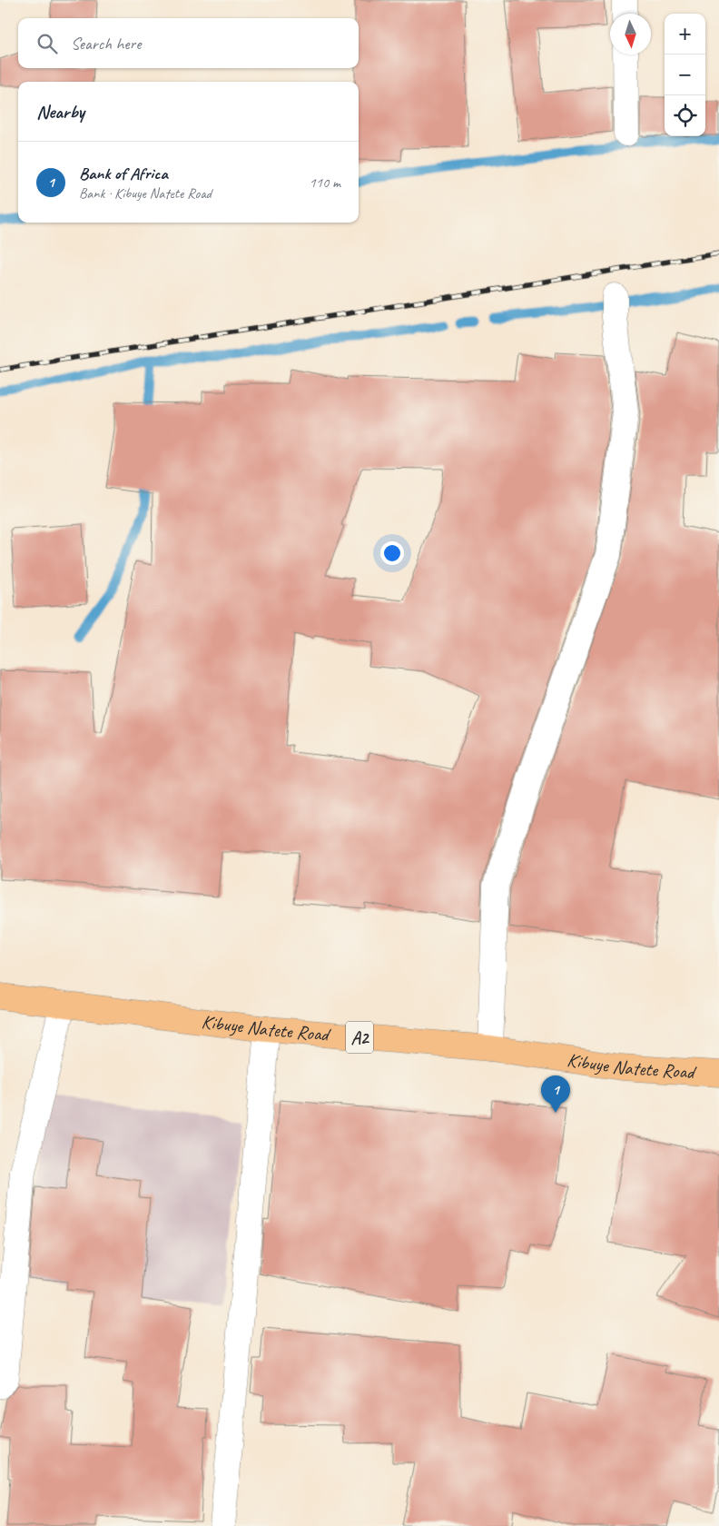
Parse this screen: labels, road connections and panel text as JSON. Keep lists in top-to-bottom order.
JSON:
{
  "streets": {
    "main road": ["Kibuye Natete Road", "A2"]
  },
  "north": "bottom",
  "page": {
    "map_buttons": ["+", "−"],
    "search": "Search here",
    "heading": "Nearby",
    "list": [
      {
        "mark": "1",
        "name": "Bank of Africa",
        "note": "Bank · Kibuye Natete Road",
        "value": "110 m"
      }
    ],
    "pins": "1"
  }
}
